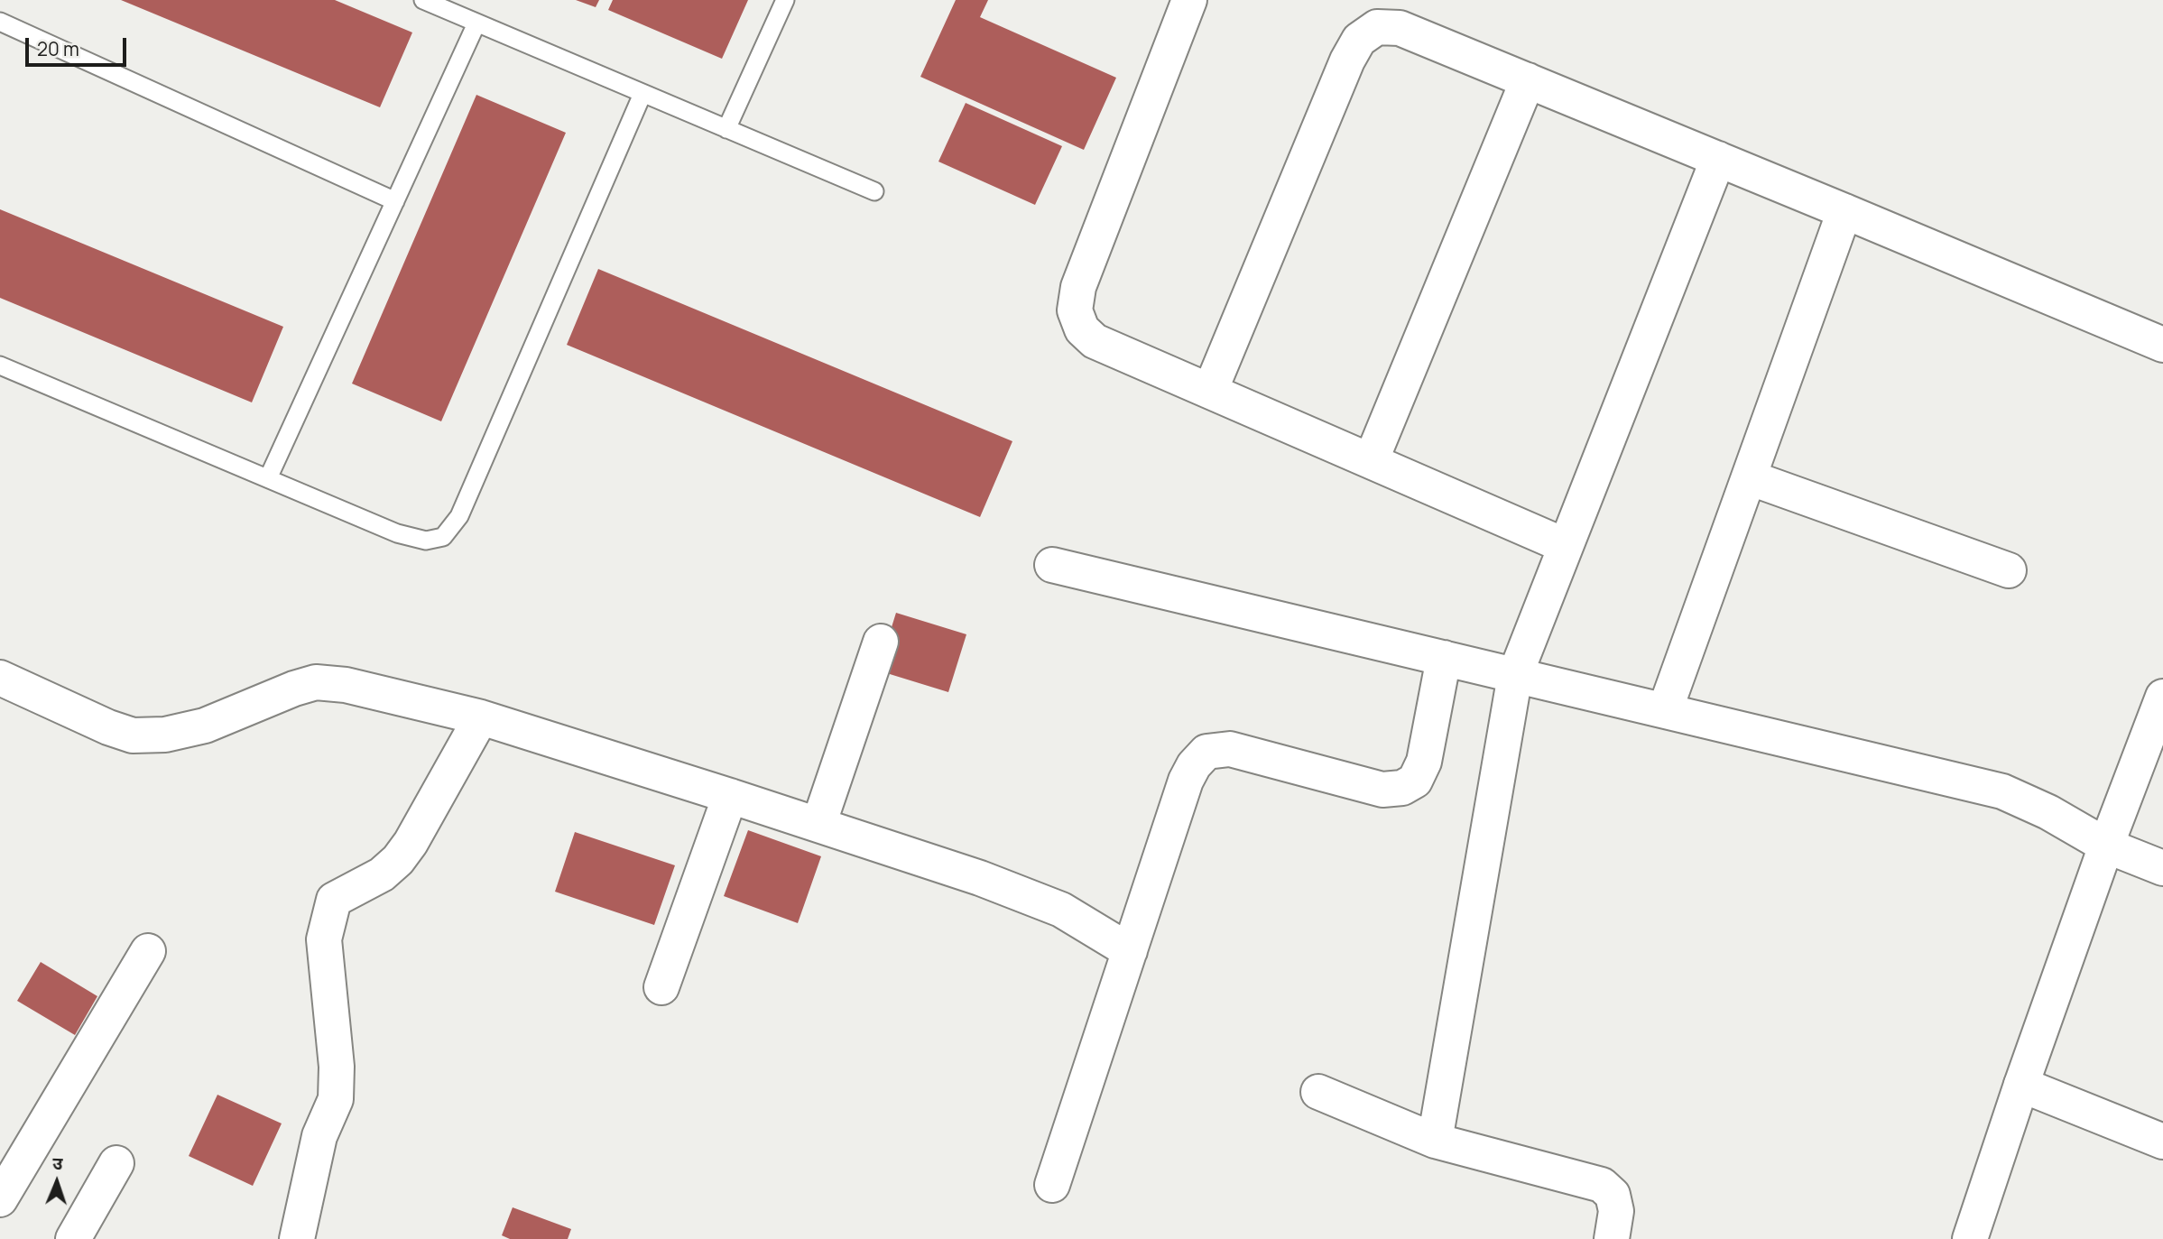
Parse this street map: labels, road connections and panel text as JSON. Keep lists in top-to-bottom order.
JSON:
{
  "scale_bar": "20 m",
  "north": "top"
}
